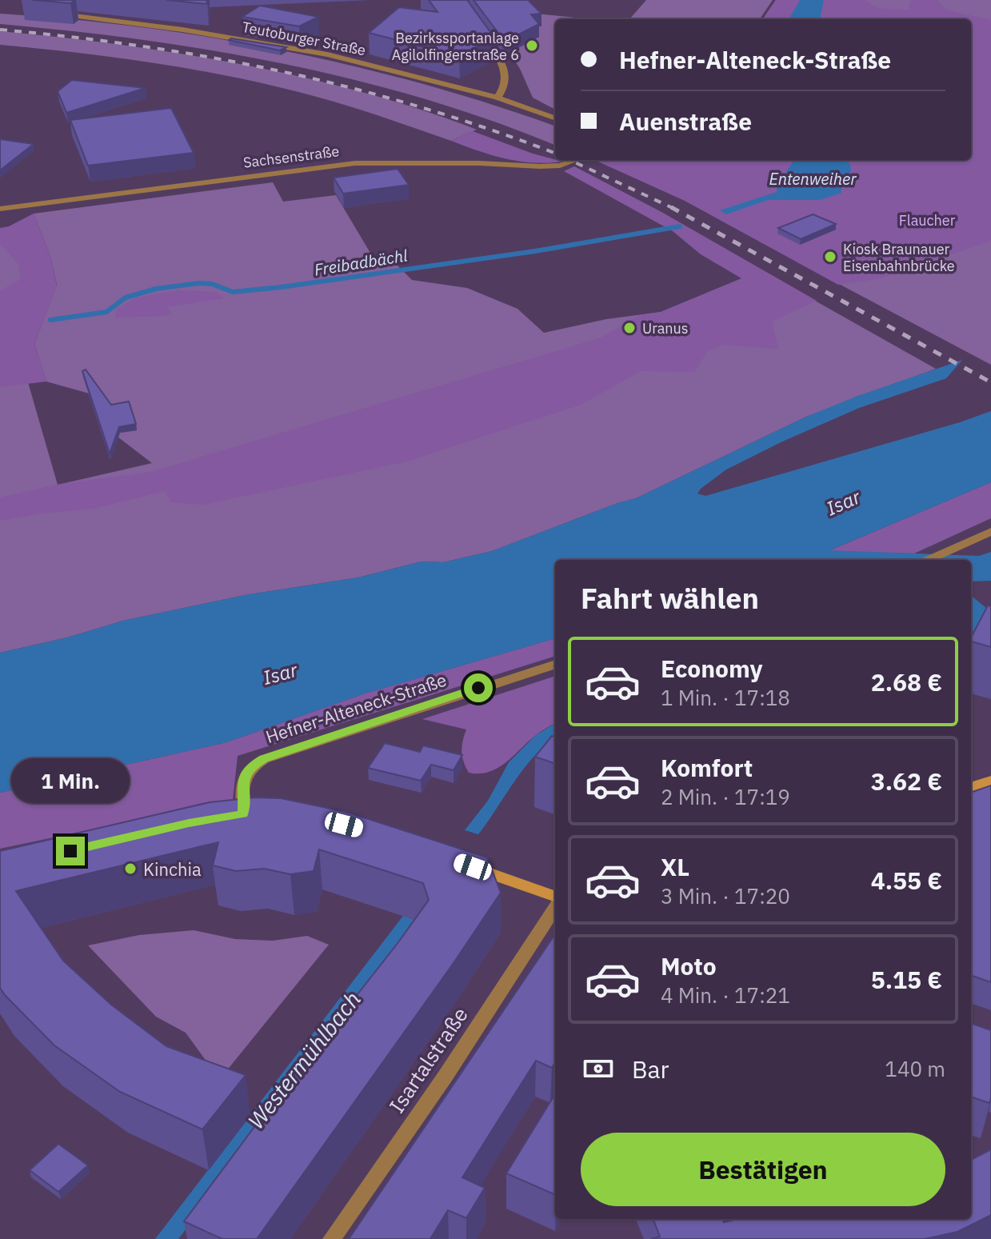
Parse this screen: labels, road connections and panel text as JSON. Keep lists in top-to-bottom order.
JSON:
{
  "streets": {
    "street": [
      "Teutoburger Straße",
      "Sachsenstraße",
      "Hefner-Alteneck-Straße",
      "Isartalstraße"
    ]
  },
  "water": [
    "Entenweiher",
    "Freibadbächl",
    "Isar",
    "Westermühlbach"
  ],
  "parks": ["Flaucher"],
  "places": [
    "Bezirkssportanlage Agilolfingerstraße 6",
    "Kiosk Braunauer Eisenbahnbrücke",
    "Uranus",
    "Kinchia"
  ],
  "page": {
    "banner": ["Hefner-Alteneck-Straße", "Auenstraße"],
    "heading": "Fahrt wählen",
    "list": [
      {
        "name": "Economy",
        "note": "1 Min. · 17:18",
        "value": "2.68 €"
      },
      {
        "name": "Komfort",
        "note": "2 Min. · 17:19",
        "value": "3.62 €"
      },
      {
        "name": "XL",
        "note": "3 Min. · 17:20",
        "value": "4.55 €"
      },
      {
        "name": "Moto",
        "note": "4 Min. · 17:21",
        "value": "5.15 €"
      }
    ],
    "bubble": "1 Min.",
    "pay": ["Bar", "140 m"],
    "buttons": "Bestätigen"
  }
}
